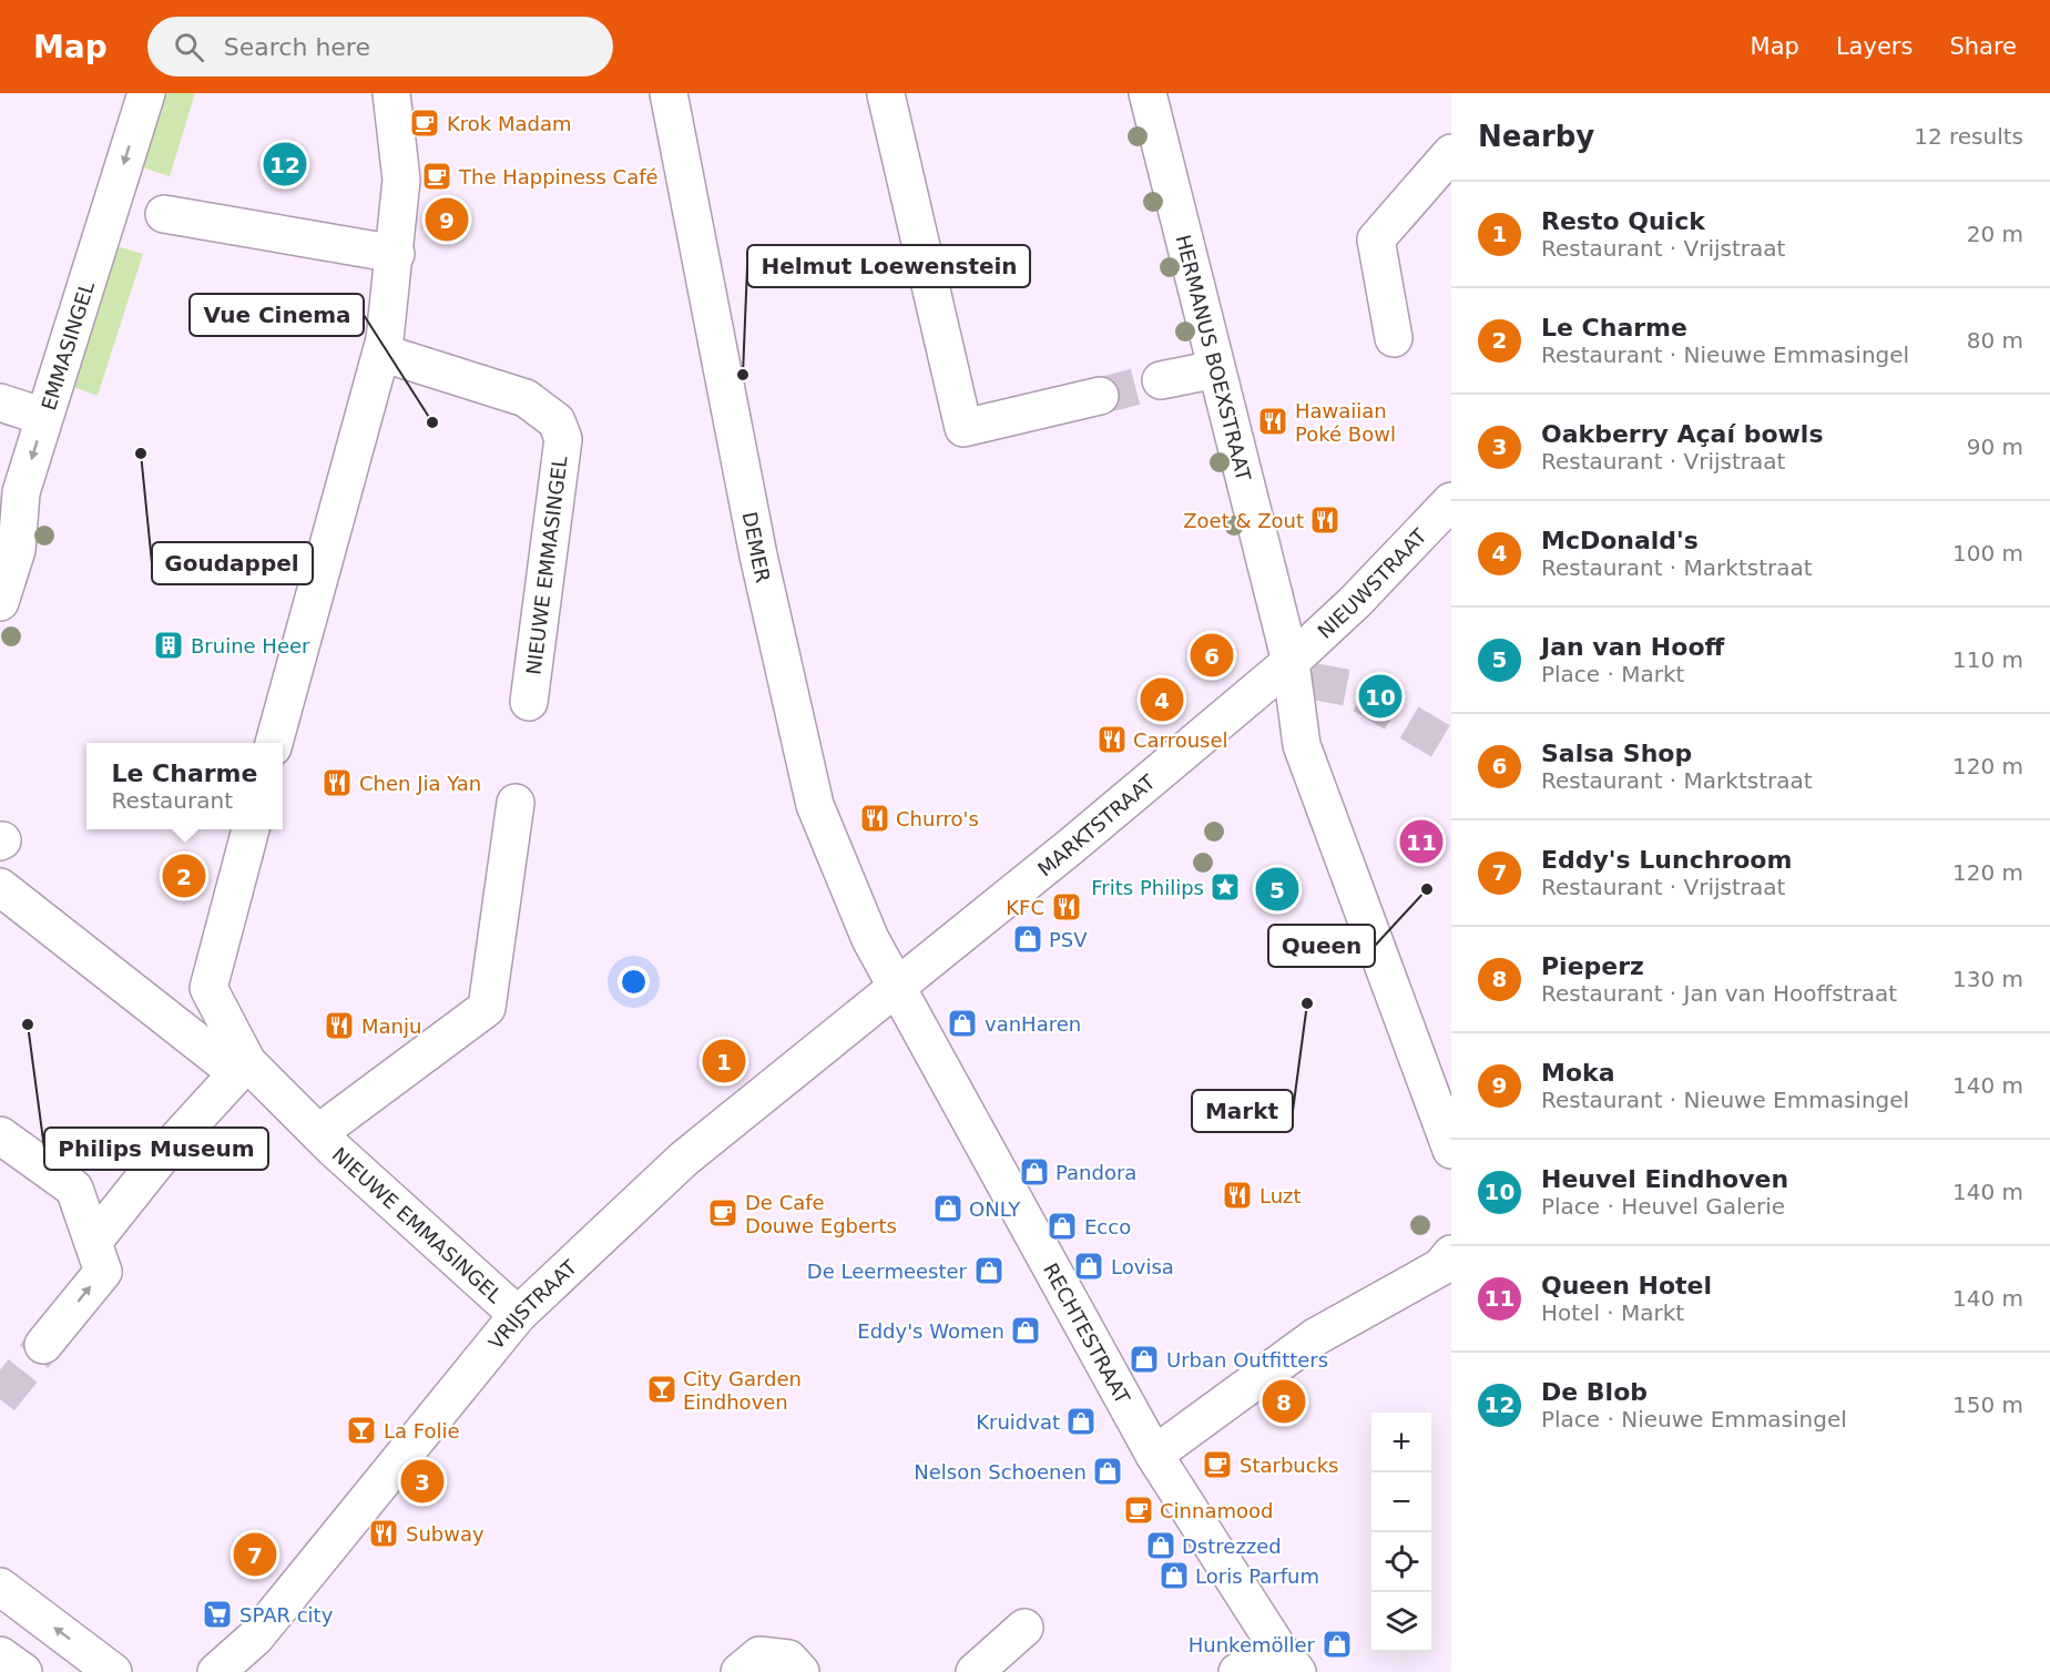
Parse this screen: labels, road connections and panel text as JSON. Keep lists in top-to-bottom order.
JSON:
{
  "streets": {
    "street": [
      "EMMASINGEL",
      "HERMANUS BOEXSTRAAT",
      "DEMER",
      "NIEUWE EMMASINGEL",
      "NIEUWSTRAAT",
      "MARKTSTRAAT",
      "VRIJSTRAAT",
      "RECHTESTRAAT"
    ]
  },
  "crossings": [
    ["HERMANUS BOEXSTRAAT", "NIEUWSTRAAT"],
    ["HERMANUS BOEXSTRAAT", "MARKTSTRAAT"],
    ["DEMER", "MARKTSTRAAT"],
    ["DEMER", "VRIJSTRAAT"],
    ["DEMER", "RECHTESTRAAT"],
    ["NIEUWE EMMASINGEL", "VRIJSTRAAT"],
    ["NIEUWSTRAAT", "MARKTSTRAAT"],
    ["MARKTSTRAAT", "VRIJSTRAAT"],
    ["MARKTSTRAAT", "RECHTESTRAAT"],
    ["VRIJSTRAAT", "RECHTESTRAAT"]
  ],
  "places": {
    "cafe": [
      "Krok Madam",
      "The Happiness Café",
      "De Cafe Douwe Egberts",
      "Starbucks",
      "Cinnamood"
    ],
    "other": [
      "Helmut Loewenstein",
      "Vue Cinema",
      "Goudappel",
      "Queen",
      "Markt",
      "Philips Museum"
    ],
    "restaurant": [
      "Hawaiian Poké Bowl",
      "Zoet & Zout",
      "Carrousel",
      "Chen Jia Yan",
      "Churro's",
      "KFC",
      "Manju",
      "Luzt",
      "Subway"
    ],
    "building": ["Bruine Heer"],
    "place": ["Frits Philips"],
    "shop": [
      "PSV",
      "vanHaren",
      "Pandora",
      "ONLY",
      "Ecco",
      "Lovisa",
      "De Leermeester",
      "Eddy's Women",
      "Urban Outfitters",
      "Kruidvat",
      "Nelson Schoenen",
      "Dstrezzed",
      "Loris Parfum",
      "Hunkemöller"
    ],
    "bar": ["City Garden Eindhoven", "La Folie"],
    "supermarket": ["SPAR city"]
  },
  "page": {
    "header": "Map",
    "search": "Search here",
    "nav": ["Map", "Layers", "Share"],
    "heading": ["Nearby", "12 results"],
    "pins": [
      "12",
      "9",
      "6",
      "10",
      "4",
      "11",
      "2",
      "5",
      "1",
      "8",
      "3",
      "7"
    ],
    "list": [
      {
        "mark": "1",
        "name": "Resto Quick",
        "note": "Restaurant · Vrijstraat",
        "value": "20 m"
      },
      {
        "mark": "2",
        "name": "Le Charme",
        "note": "Restaurant · Nieuwe Emmasingel",
        "value": "80 m"
      },
      {
        "mark": "3",
        "name": "Oakberry Açaí bowls",
        "note": "Restaurant · Vrijstraat",
        "value": "90 m"
      },
      {
        "mark": "4",
        "name": "McDonald's",
        "note": "Restaurant · Marktstraat",
        "value": "100 m"
      },
      {
        "mark": "5",
        "name": "Jan van Hooff",
        "note": "Place · Markt",
        "value": "110 m"
      },
      {
        "mark": "6",
        "name": "Salsa Shop",
        "note": "Restaurant · Marktstraat",
        "value": "120 m"
      },
      {
        "mark": "7",
        "name": "Eddy's Lunchroom",
        "note": "Restaurant · Vrijstraat",
        "value": "120 m"
      },
      {
        "mark": "8",
        "name": "Pieperz",
        "note": "Restaurant · Jan van Hooffstraat",
        "value": "130 m"
      },
      {
        "mark": "9",
        "name": "Moka",
        "note": "Restaurant · Nieuwe Emmasingel",
        "value": "140 m"
      },
      {
        "mark": "10",
        "name": "Heuvel Eindhoven",
        "note": "Place · Heuvel Galerie",
        "value": "140 m"
      },
      {
        "mark": "11",
        "name": "Queen Hotel",
        "note": "Hotel · Markt",
        "value": "140 m"
      },
      {
        "mark": "12",
        "name": "De Blob",
        "note": "Place · Nieuwe Emmasingel",
        "value": "150 m"
      }
    ],
    "popup": ["Le Charme", "Restaurant"],
    "map_buttons": ["+", "−"]
  }
}
